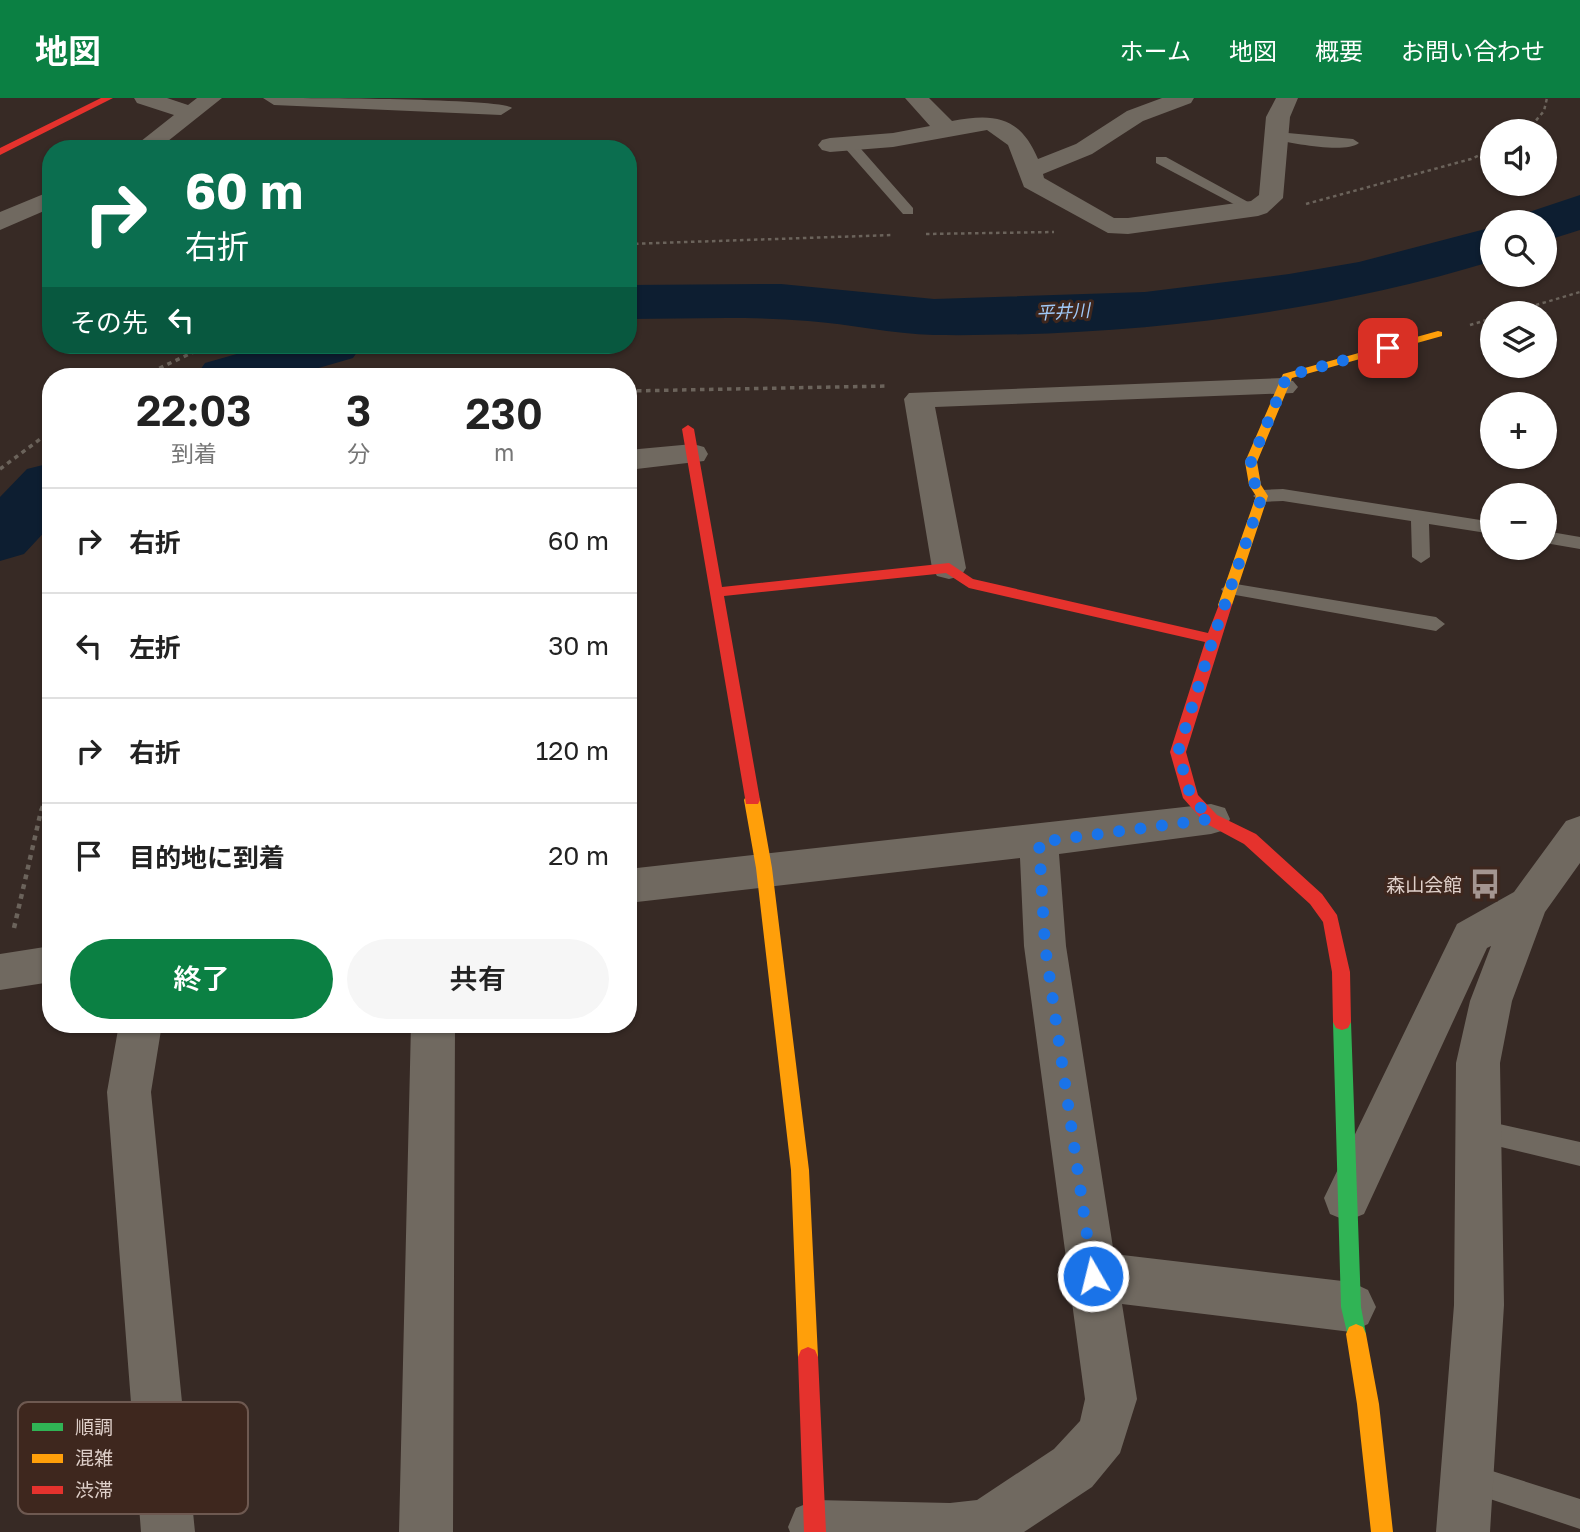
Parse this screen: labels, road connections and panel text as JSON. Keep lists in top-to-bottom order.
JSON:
{
  "water": ["平井川"],
  "places": {
    "bus stop": ["森山会館"]
  },
  "legend": ["順調", "混雑", "渋滞"],
  "page": {
    "header": "地図",
    "nav": [
      "ホーム",
      "地図",
      "概要",
      "お問い合わせ"
    ],
    "map_buttons": ["+", "−"],
    "turn": ["60 m", "右折"],
    "then": "その先",
    "eta": [
      "22:03",
      "到着",
      "3",
      "分",
      "230",
      "m"
    ],
    "list": [
      {
        "name": "右折",
        "value": "60 m"
      },
      {
        "name": "左折",
        "value": "30 m"
      },
      {
        "name": "右折",
        "value": "120 m"
      },
      {
        "name": "目的地に到着",
        "value": "20 m"
      }
    ],
    "buttons": ["終了", "共有"]
  }
}
